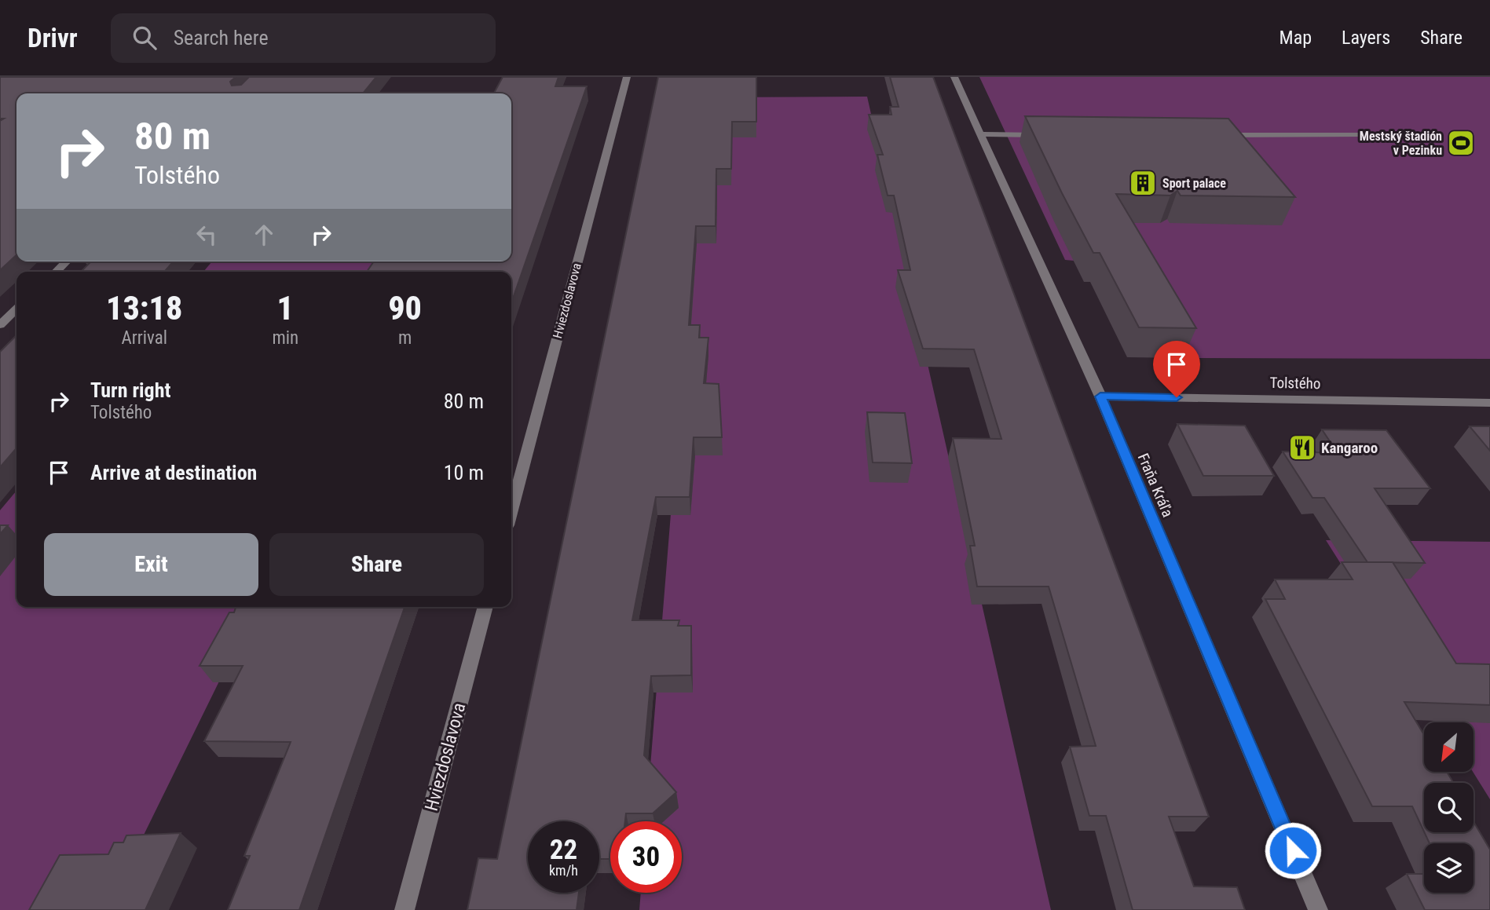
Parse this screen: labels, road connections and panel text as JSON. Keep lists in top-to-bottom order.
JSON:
{
  "streets": {
    "street": ["Hviezdoslavova", "Tolstého", "Fraňa Kráľa"]
  },
  "crossings": [
    ["Tolstého", "Fraňa Kráľa"]
  ],
  "places": {
    "sports": ["Mestský štadión v Pezinku"],
    "building": ["Sport palace"],
    "restaurant": ["Kangaroo"]
  },
  "north": "bottom left",
  "page": {
    "header": "Drivr",
    "search": "Search here",
    "nav": ["Map", "Layers", "Share"],
    "turn": ["80 m", "Tolstého"],
    "eta": [
      "13:18",
      "Arrival",
      "1",
      "min",
      "90",
      "m"
    ],
    "list": [
      {
        "name": "Turn right",
        "note": "Tolstého",
        "value": "80 m"
      },
      {
        "name": "Arrive at destination",
        "value": "10 m"
      }
    ],
    "buttons": ["Exit", "Share"],
    "speed": "22 km/h",
    "limit": "30"
  }
}
